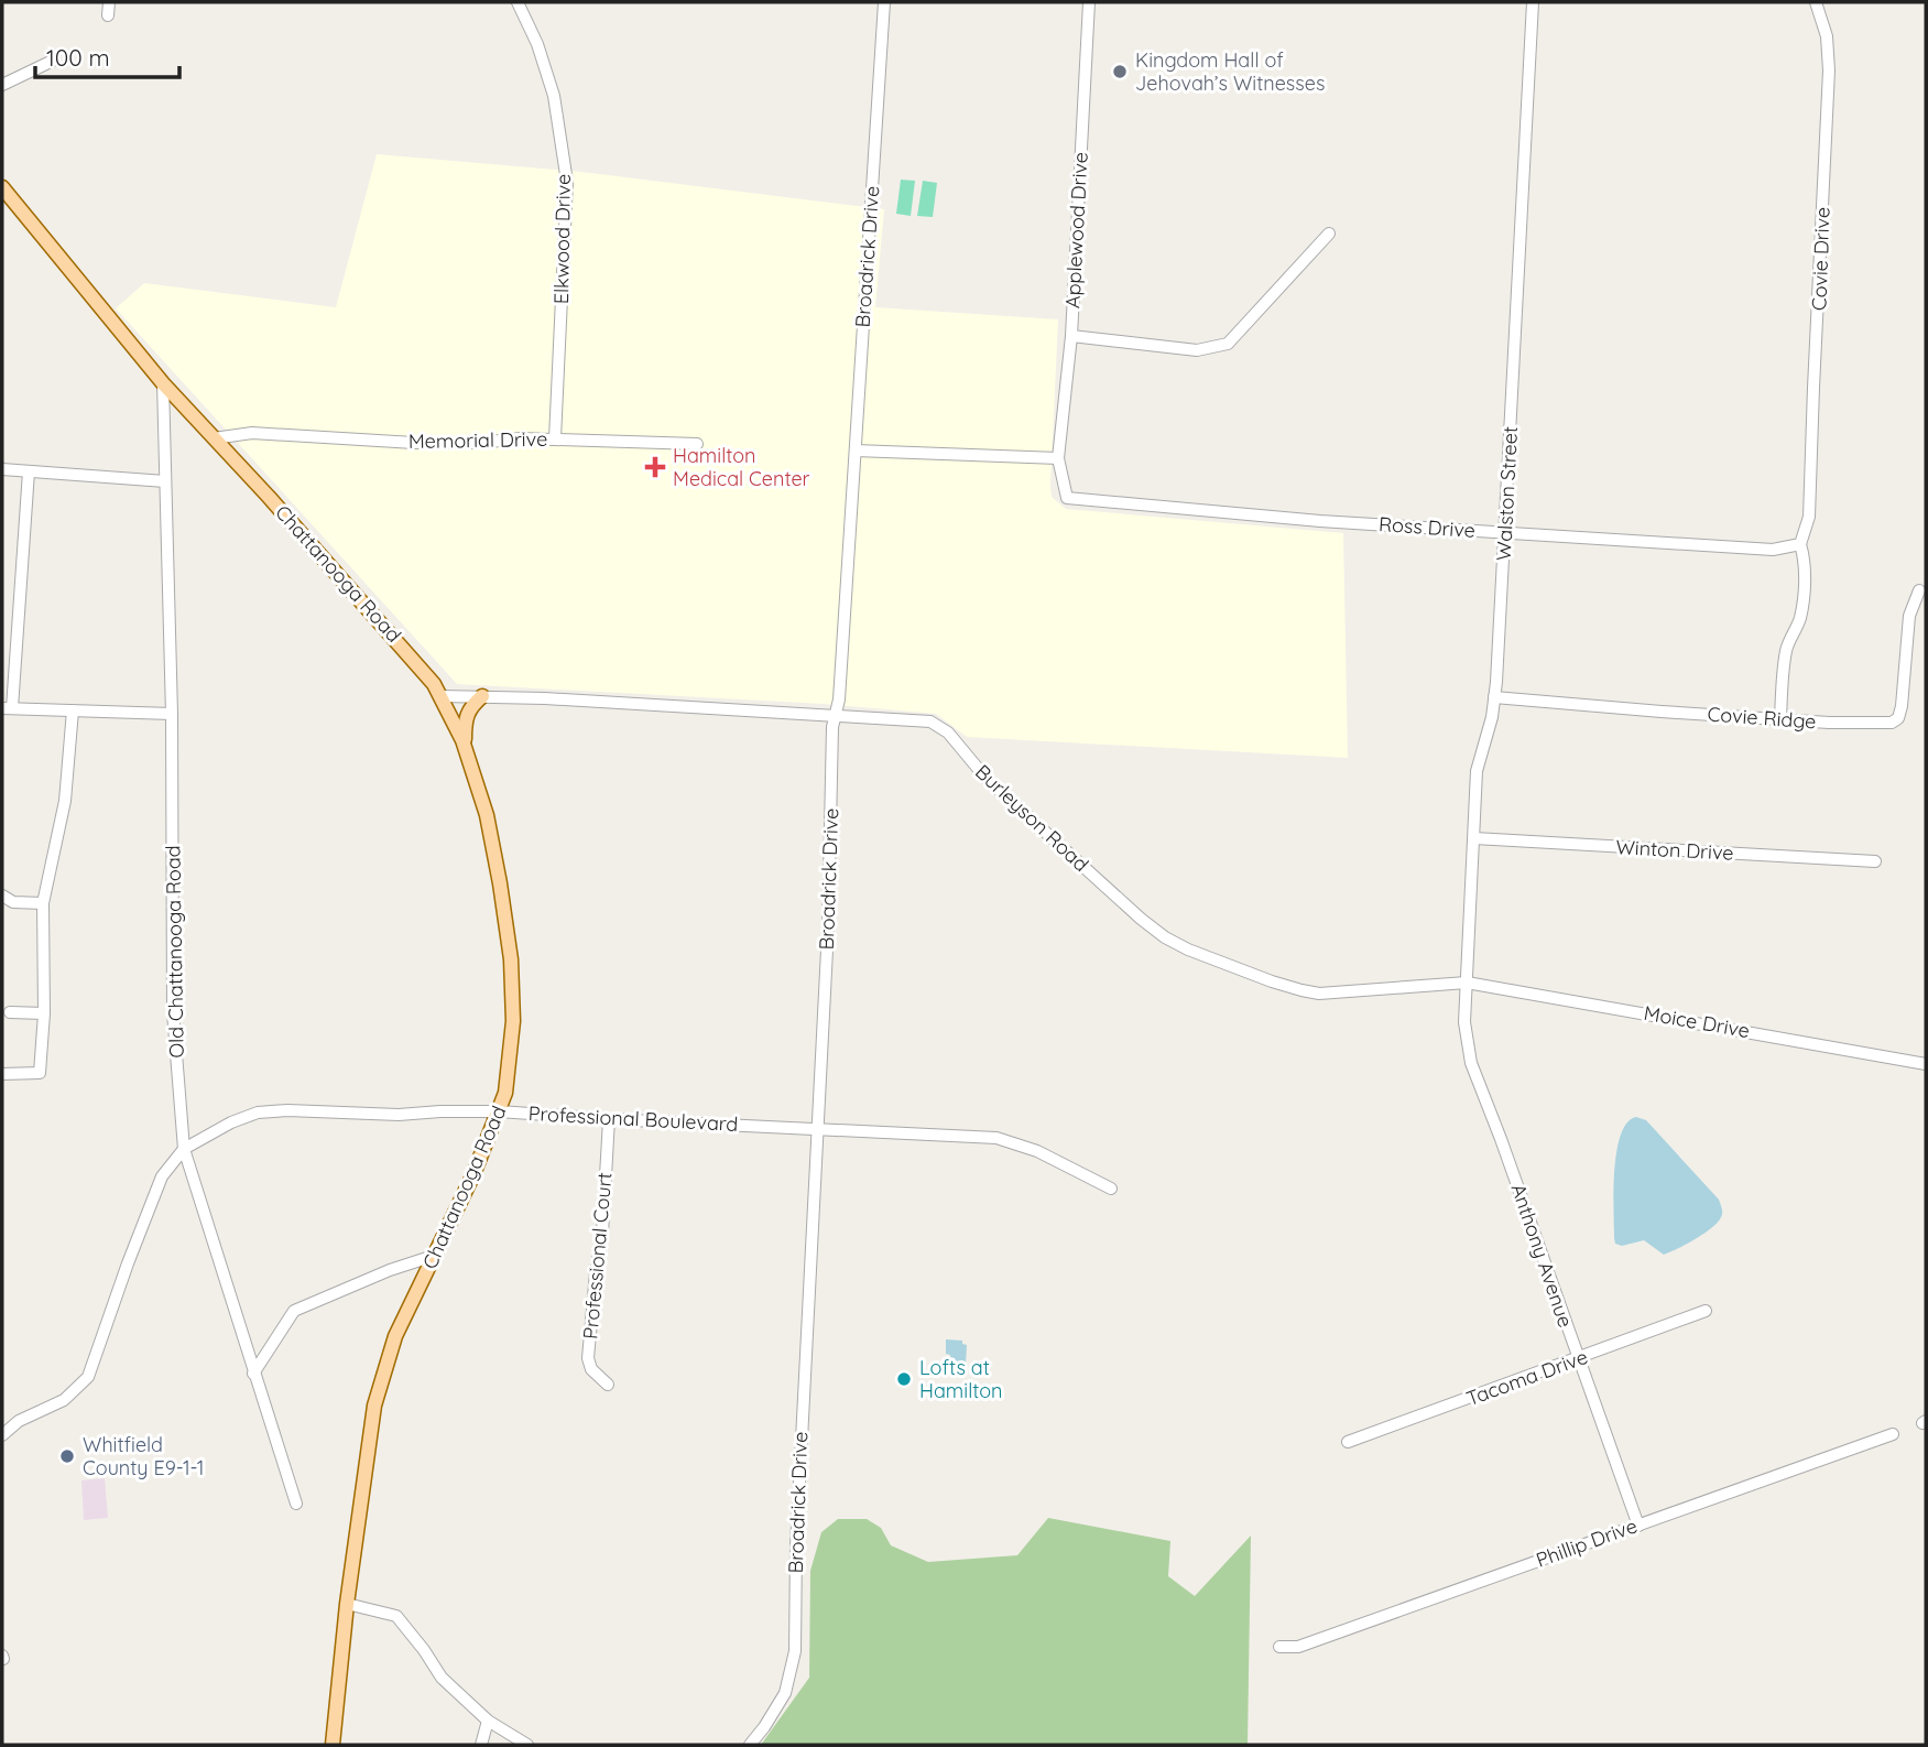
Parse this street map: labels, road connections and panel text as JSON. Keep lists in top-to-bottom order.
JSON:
{
  "streets": {
    "main road": ["Chattanooga Road"],
    "street": [
      "Applewood Drive",
      "Elkwood Drive",
      "Broadrick Drive",
      "Covie Drive",
      "Memorial Drive",
      "Walston Street",
      "Ross Drive",
      "Covie Ridge",
      "Burleyson Road",
      "Winton Drive",
      "Old Chattanooga Road",
      "Moice Drive",
      "Professional Boulevard",
      "Professional Court",
      "Anthony Avenue",
      "Tacoma Drive",
      "Phillip Drive"
    ]
  },
  "crossings": [
    ["Applewood Drive", "Ross Drive"],
    ["Elkwood Drive", "Memorial Drive"],
    ["Broadrick Drive", "Burleyson Road"],
    ["Broadrick Drive", "Professional Boulevard"],
    ["Covie Drive", "Ross Drive"],
    ["Memorial Drive", "Chattanooga Road"],
    ["Walston Street", "Ross Drive"],
    ["Walston Street", "Covie Ridge"],
    ["Walston Street", "Burleyson Road"],
    ["Walston Street", "Winton Drive"],
    ["Walston Street", "Moice Drive"],
    ["Walston Street", "Anthony Avenue"],
    ["Chattanooga Road", "Burleyson Road"],
    ["Chattanooga Road", "Old Chattanooga Road"],
    ["Chattanooga Road", "Professional Boulevard"],
    ["Burleyson Road", "Moice Drive"],
    ["Burleyson Road", "Anthony Avenue"],
    ["Old Chattanooga Road", "Professional Boulevard"],
    ["Moice Drive", "Anthony Avenue"],
    ["Professional Boulevard", "Professional Court"],
    ["Anthony Avenue", "Tacoma Drive"],
    ["Anthony Avenue", "Phillip Drive"]
  ],
  "places": {
    "other": ["Kingdom Hall of Jehovah’s Witnesses", "Lofts at Hamilton", "Whitfield County E9-1-1"],
    "health": ["Hamilton Medical Center"]
  },
  "scale_bar": "100 m"
}
